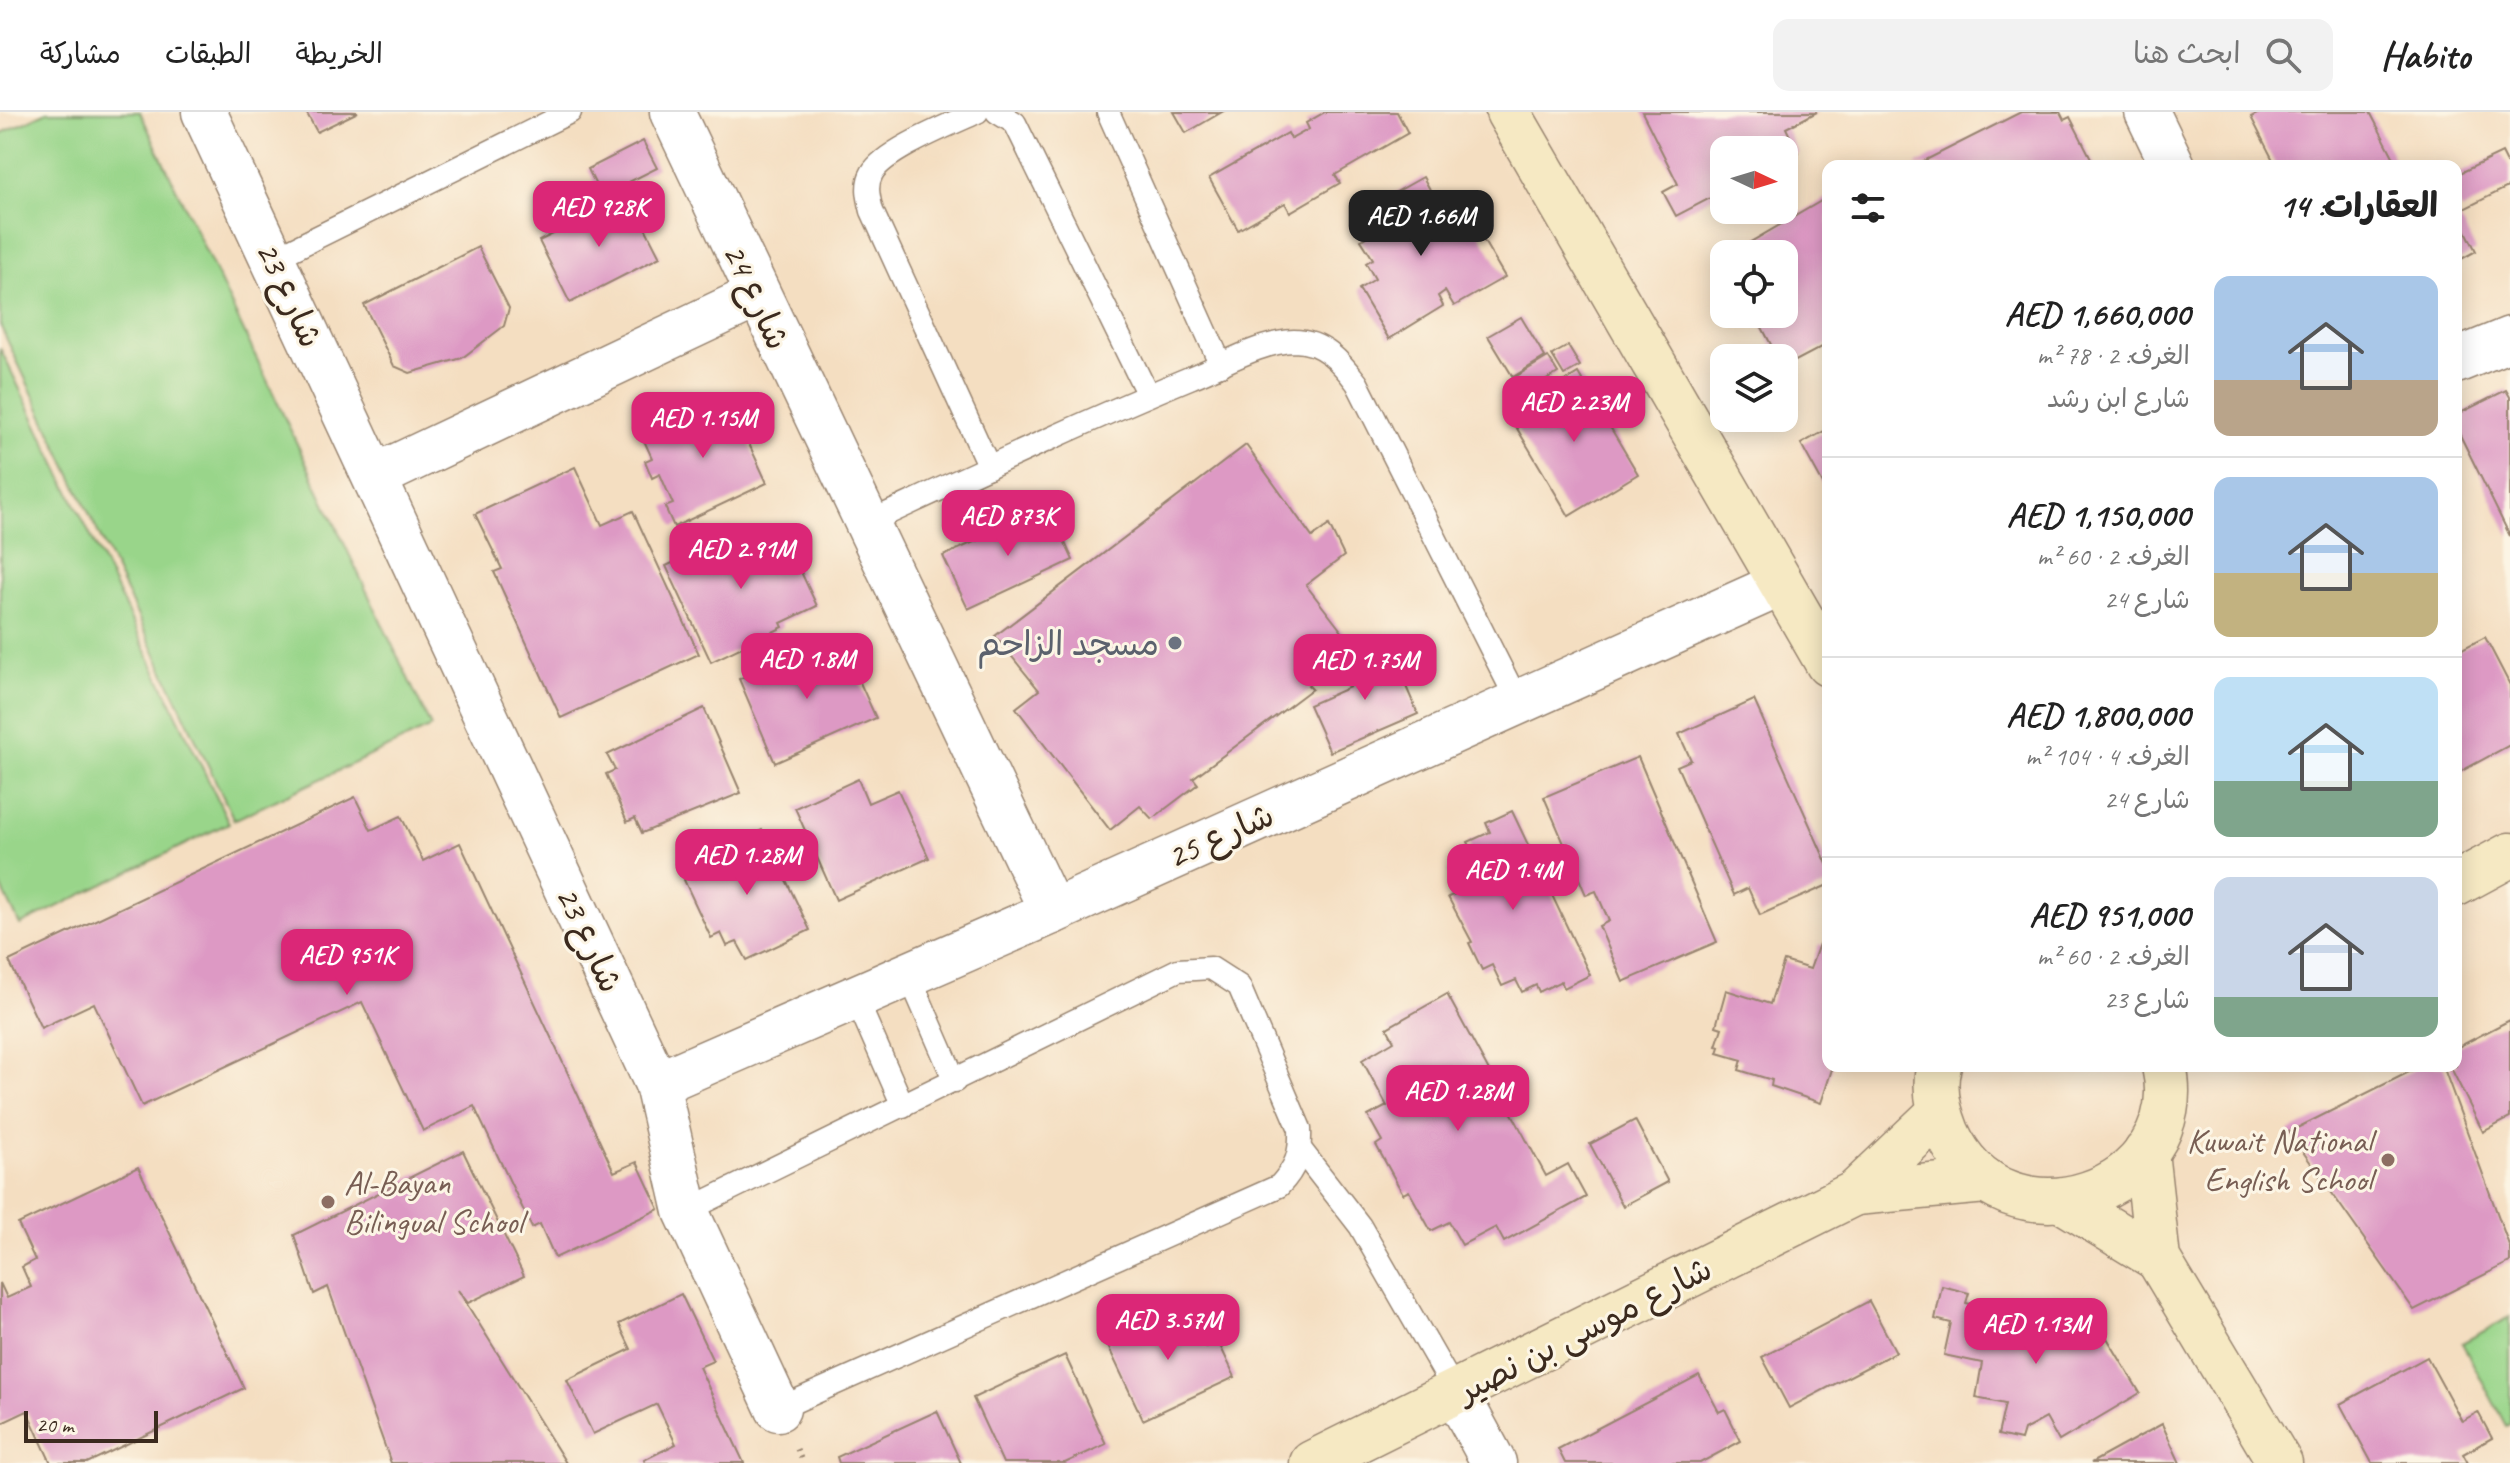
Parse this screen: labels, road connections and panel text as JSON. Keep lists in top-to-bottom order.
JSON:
{
  "streets": {
    "street": [
      "شارع 23",
      "شارع 24",
      "شارع 25",
      "شارع موسى بن نصير"
    ]
  },
  "crossings": [
    ["شارع 23", "شارع 25"],
    ["شارع 24", "شارع 25"]
  ],
  "places": ["مسجد الزاحم", "Kuwait National English School", "Al-Bayan Bilingual School"],
  "scale_bar": "20 m",
  "north": "right",
  "page": {
    "header": "Habito",
    "search": "ابحث هنا",
    "nav": ["الخريطة", "الطبقات", "مشاركة"],
    "heading": "العقارات: 14",
    "price": [
      "AED 928K",
      "AED 1.66M",
      "AED 2.23M",
      "AED 1.15M",
      "AED 873K",
      "AED 2.91M",
      "AED 1.8M",
      "AED 1.75M",
      "AED 1.28M",
      "AED 1.4M",
      "AED 951K",
      "AED 1.28M",
      "AED 3.57M",
      "AED 1.13M"
    ],
    "list": [
      {
        "name": "AED 1,660,000",
        "note": "الغرف: 2 · 78 m² · شارع ابن رشد"
      },
      {
        "name": "AED 1,150,000",
        "note": "الغرف: 2 · 60 m² · شارع 24"
      },
      {
        "name": "AED 1,800,000",
        "note": "الغرف: 4 · 104 m² · شارع 24"
      },
      {
        "name": "AED 951,000",
        "note": "الغرف: 2 · 60 m² · شارع 23"
      }
    ],
    "scale": "20 m"
  }
}
